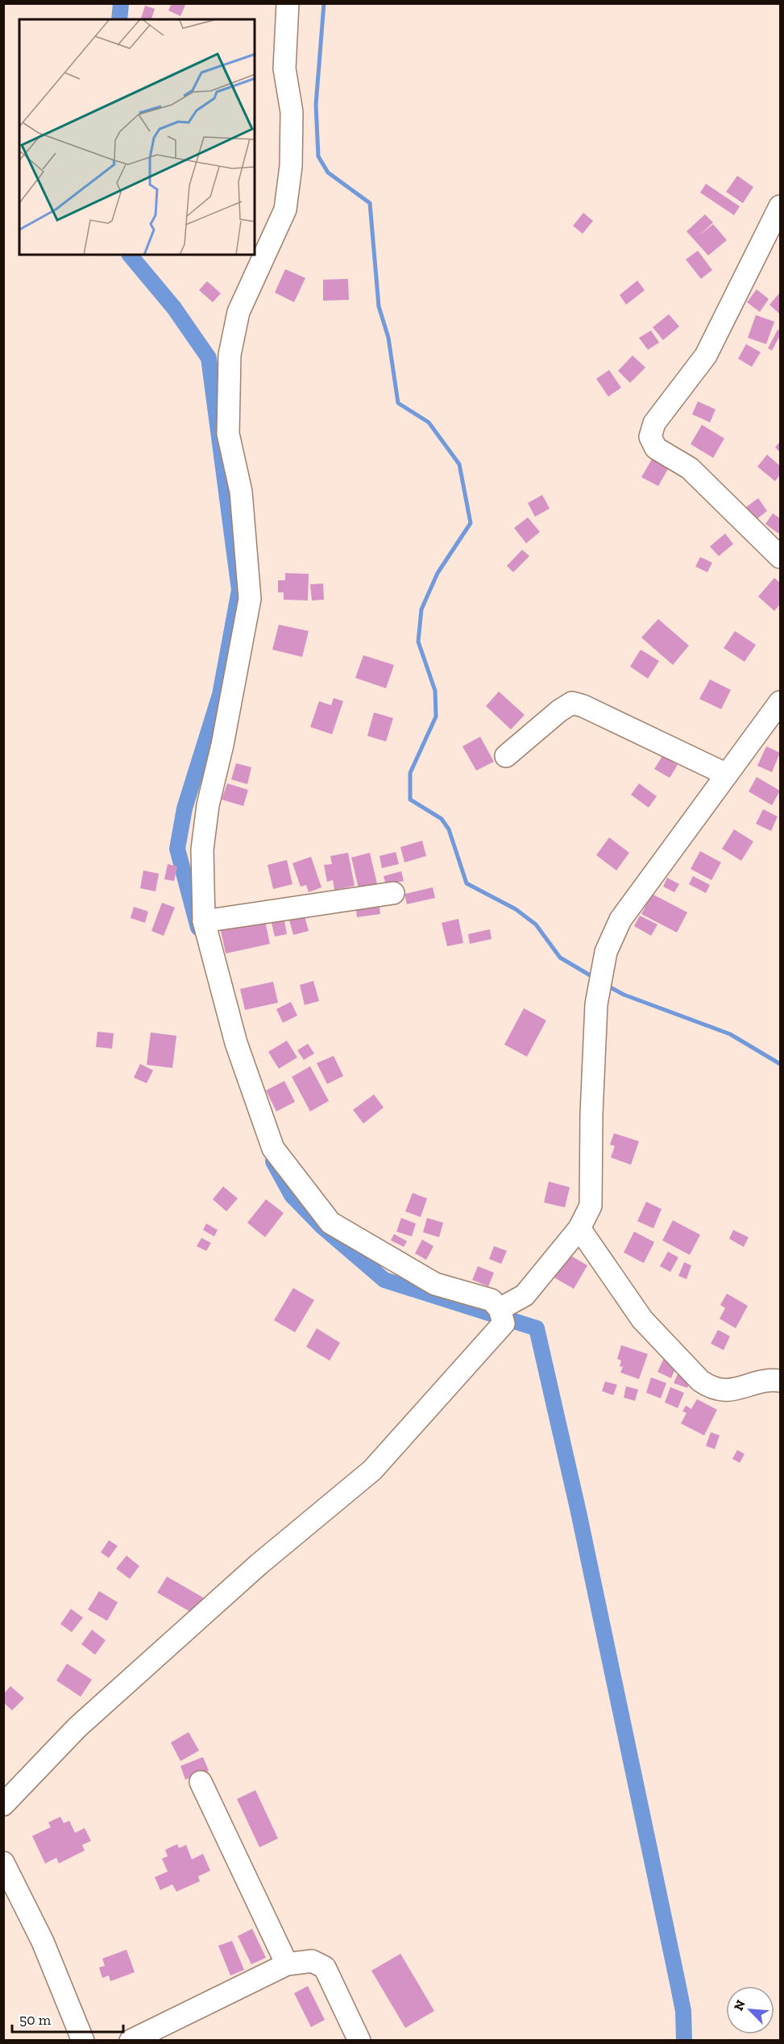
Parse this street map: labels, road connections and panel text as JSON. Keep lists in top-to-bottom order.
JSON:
{
  "scale_bar": "50 m",
  "north": "top left"
}
